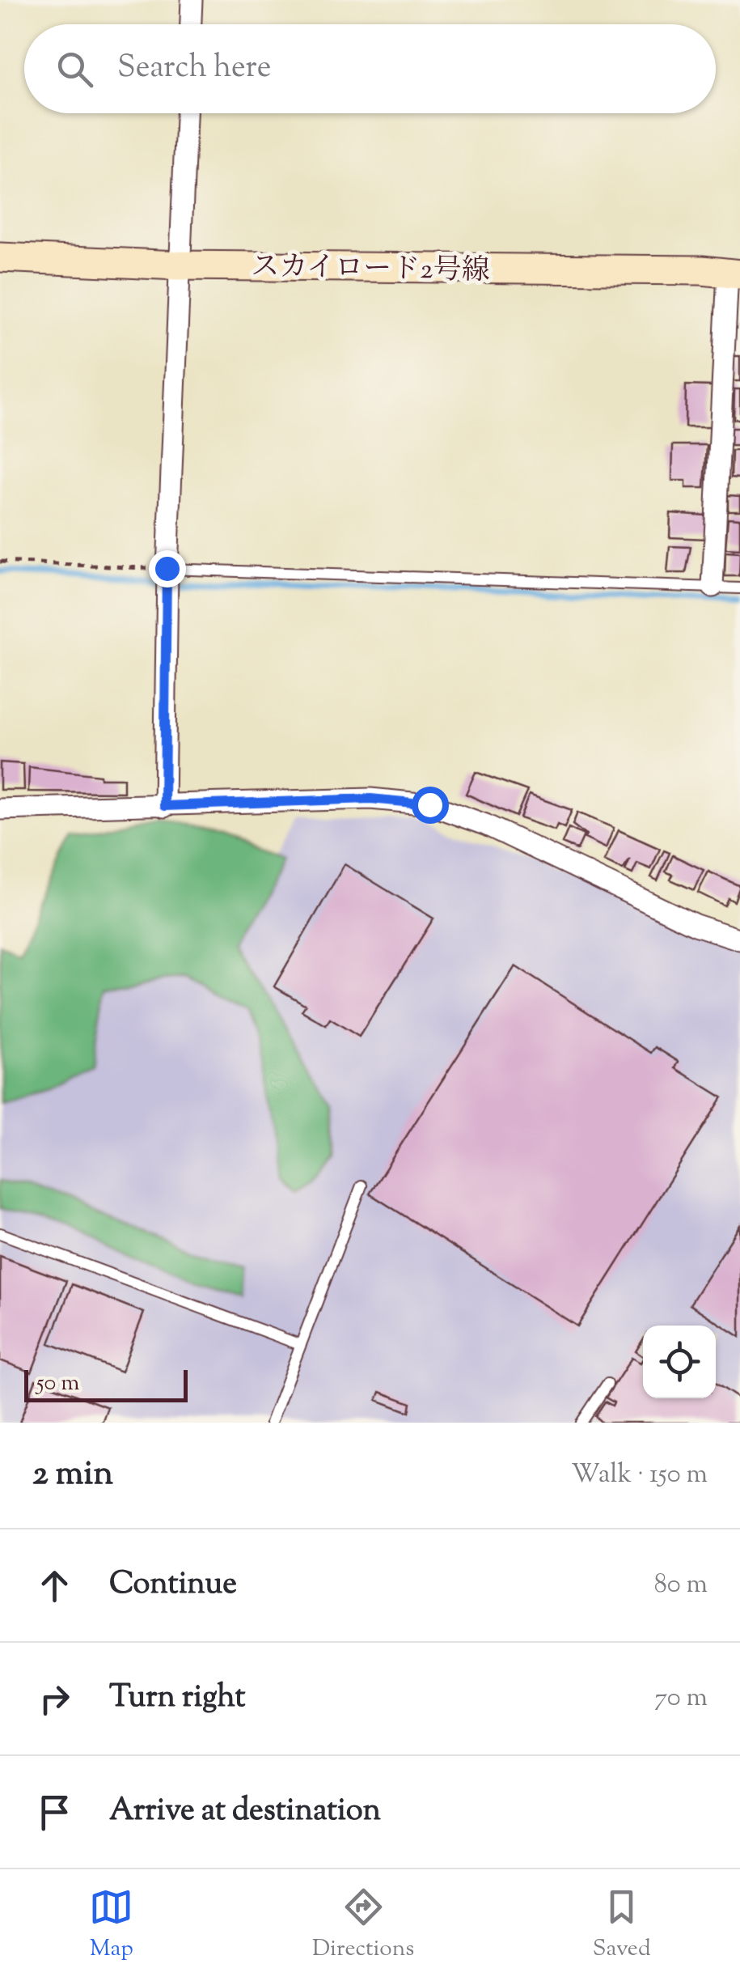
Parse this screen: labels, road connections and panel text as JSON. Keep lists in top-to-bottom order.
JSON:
{
  "streets": {
    "street": ["スカイロード2号線"]
  },
  "scale_bar": "50 m",
  "page": {
    "search": "Search here",
    "scale": "50 m",
    "heading": ["2 min", "Walk · 150 m"],
    "list": [
      ["Continue", "80 m"],
      ["Turn right", "70 m"],
      "Arrive at destination"
    ],
    "nav": ["Map", "Directions", "Saved"]
  }
}
